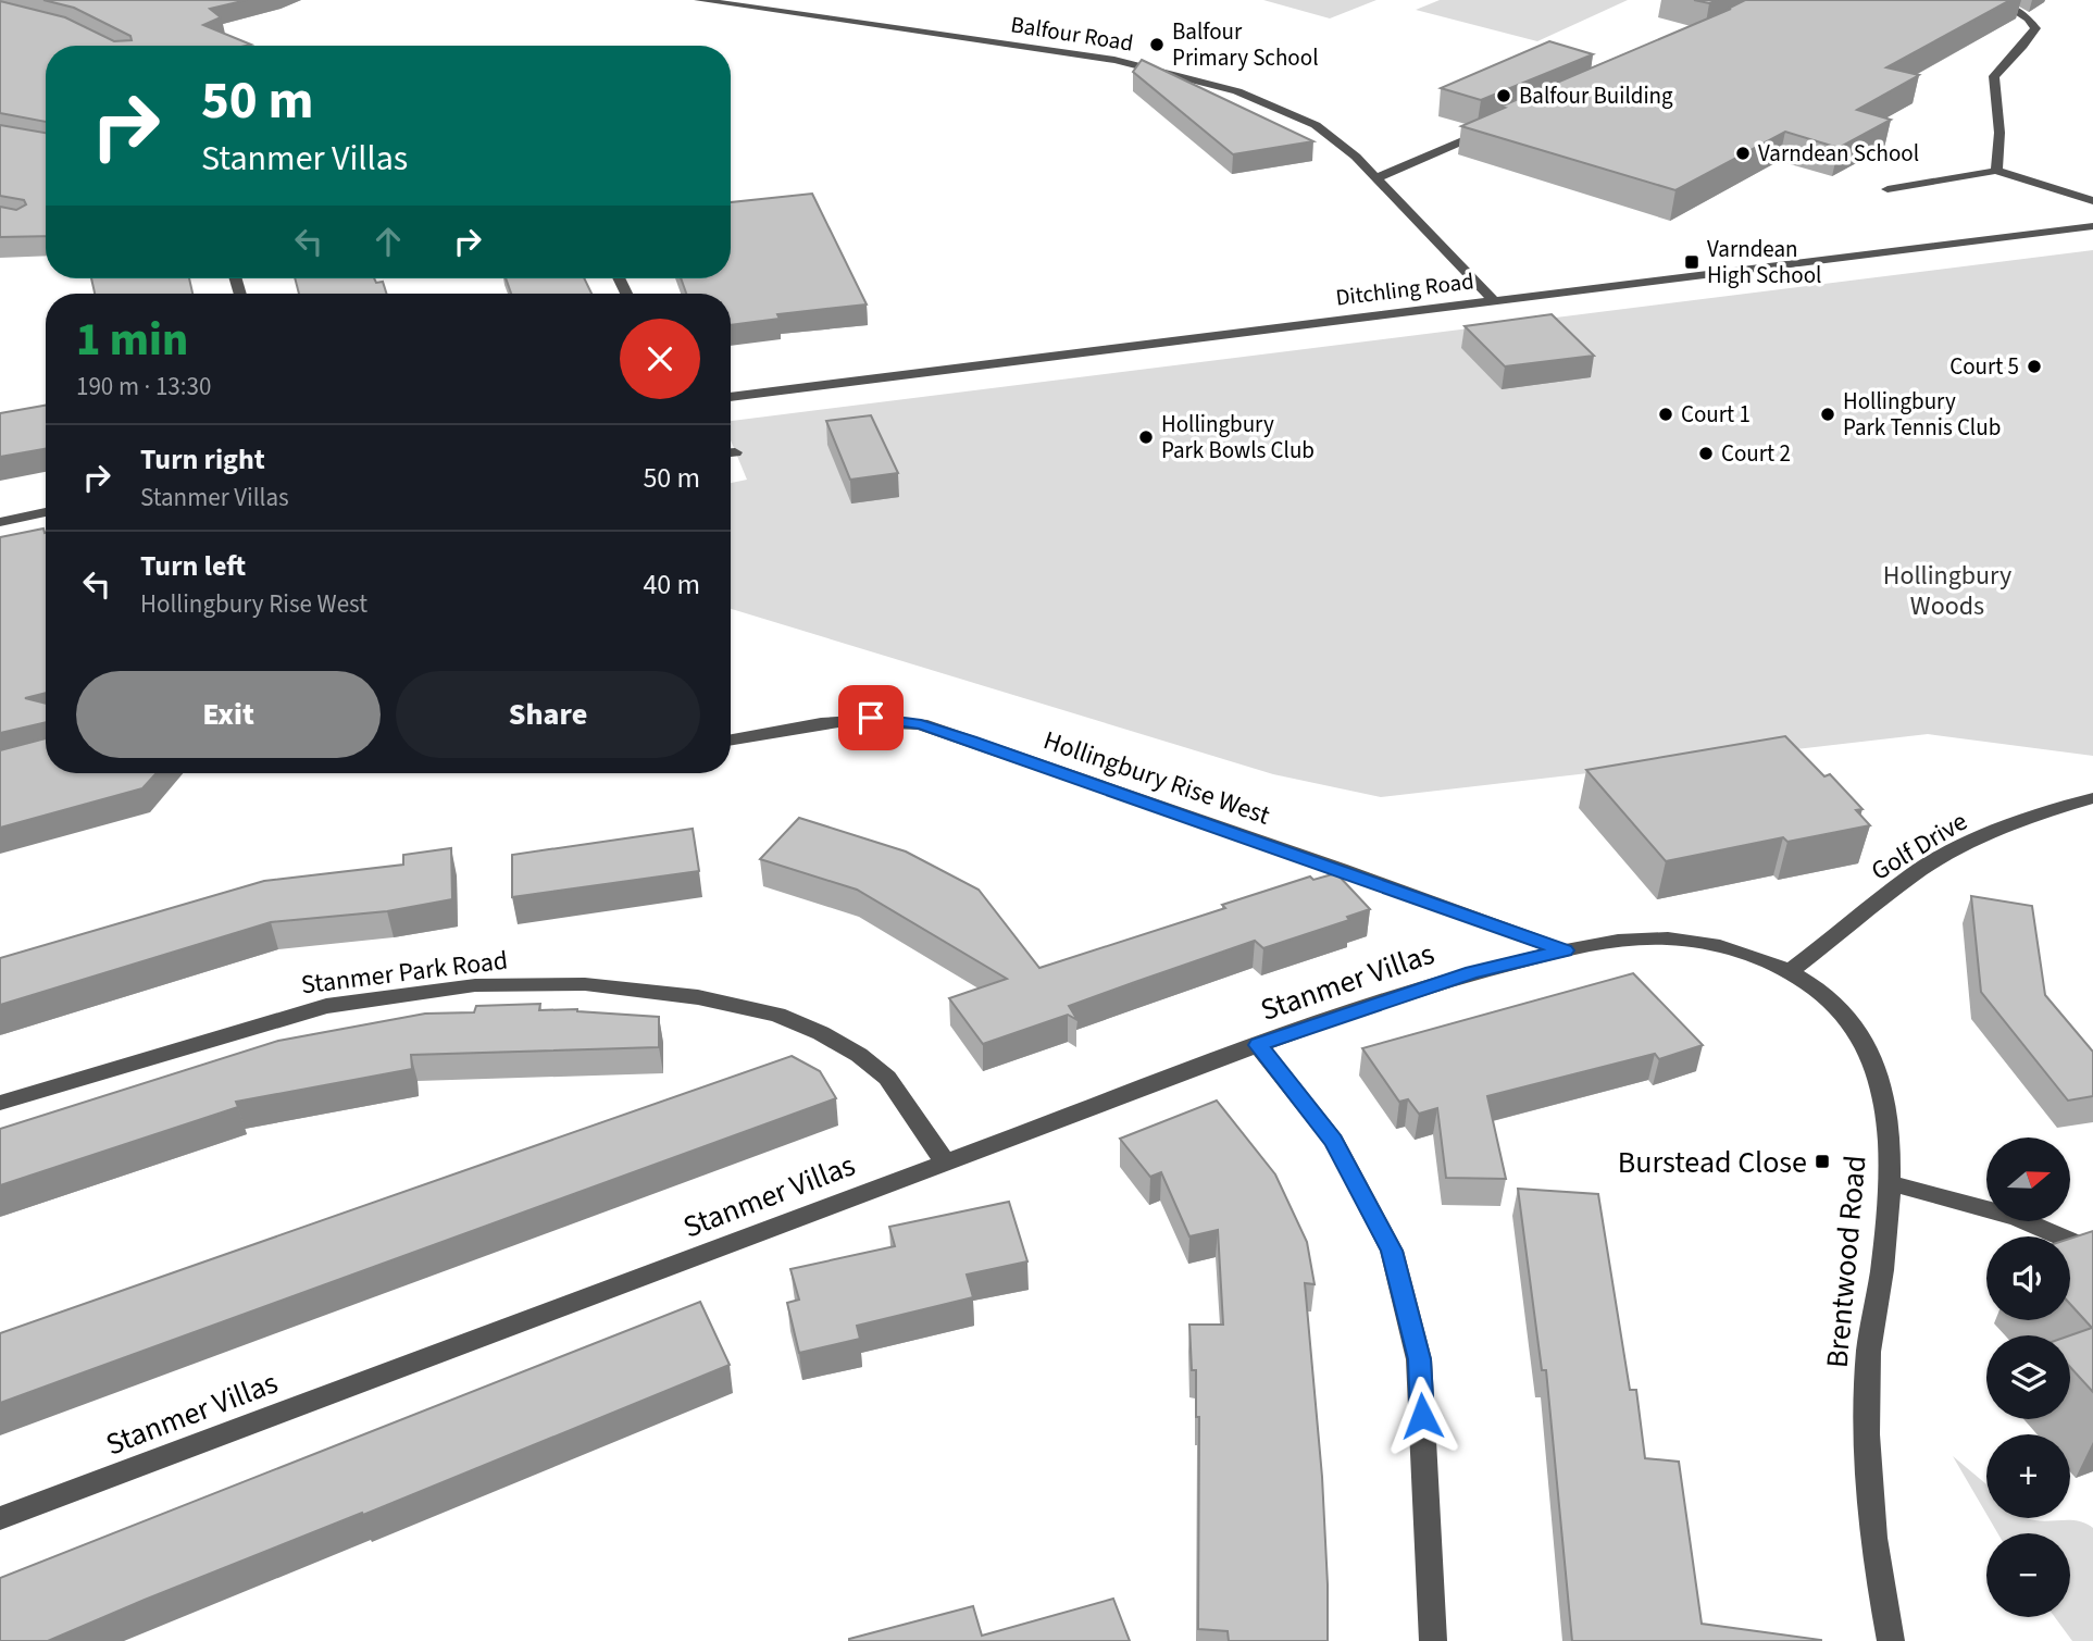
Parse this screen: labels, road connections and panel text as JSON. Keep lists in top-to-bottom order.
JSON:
{
  "streets": {
    "street": [
      "Balfour Road",
      "Ditchling Road",
      "Hollingbury Rise West",
      "Golf Drive",
      "Stanmer Park Road",
      "Stanmer Villas",
      "Brentwood Road"
    ]
  },
  "crossings": [
    ["Balfour Road", "Ditchling Road"],
    ["Hollingbury Rise West", "Stanmer Villas"],
    ["Hollingbury Rise West", "Brentwood Road"],
    ["Golf Drive", "Brentwood Road"],
    ["Stanmer Park Road", "Stanmer Villas"],
    ["Stanmer Villas", "Brentwood Road"]
  ],
  "parks": ["Hollingbury Woods"],
  "places": {
    "other": [
      "Balfour Primary School",
      "Balfour Building",
      "Varndean School",
      "Court 5",
      "Court 1",
      "Hollingbury Park Tennis Club",
      "Hollingbury Park Bowls Club",
      "Court 2"
    ],
    "transit": ["Varndean High School", "Burstead Close"]
  },
  "north": "right",
  "page": {
    "turn": ["50 m", "Stanmer Villas"],
    "heading": ["1 min", "190 m · 13:30"],
    "list": [
      {
        "name": "Turn right",
        "note": "Stanmer Villas",
        "value": "50 m"
      },
      {
        "name": "Turn left",
        "note": "Hollingbury Rise West",
        "value": "40 m"
      }
    ],
    "buttons": ["Exit", "Share"],
    "map_buttons": ["+", "−"]
  }
}
